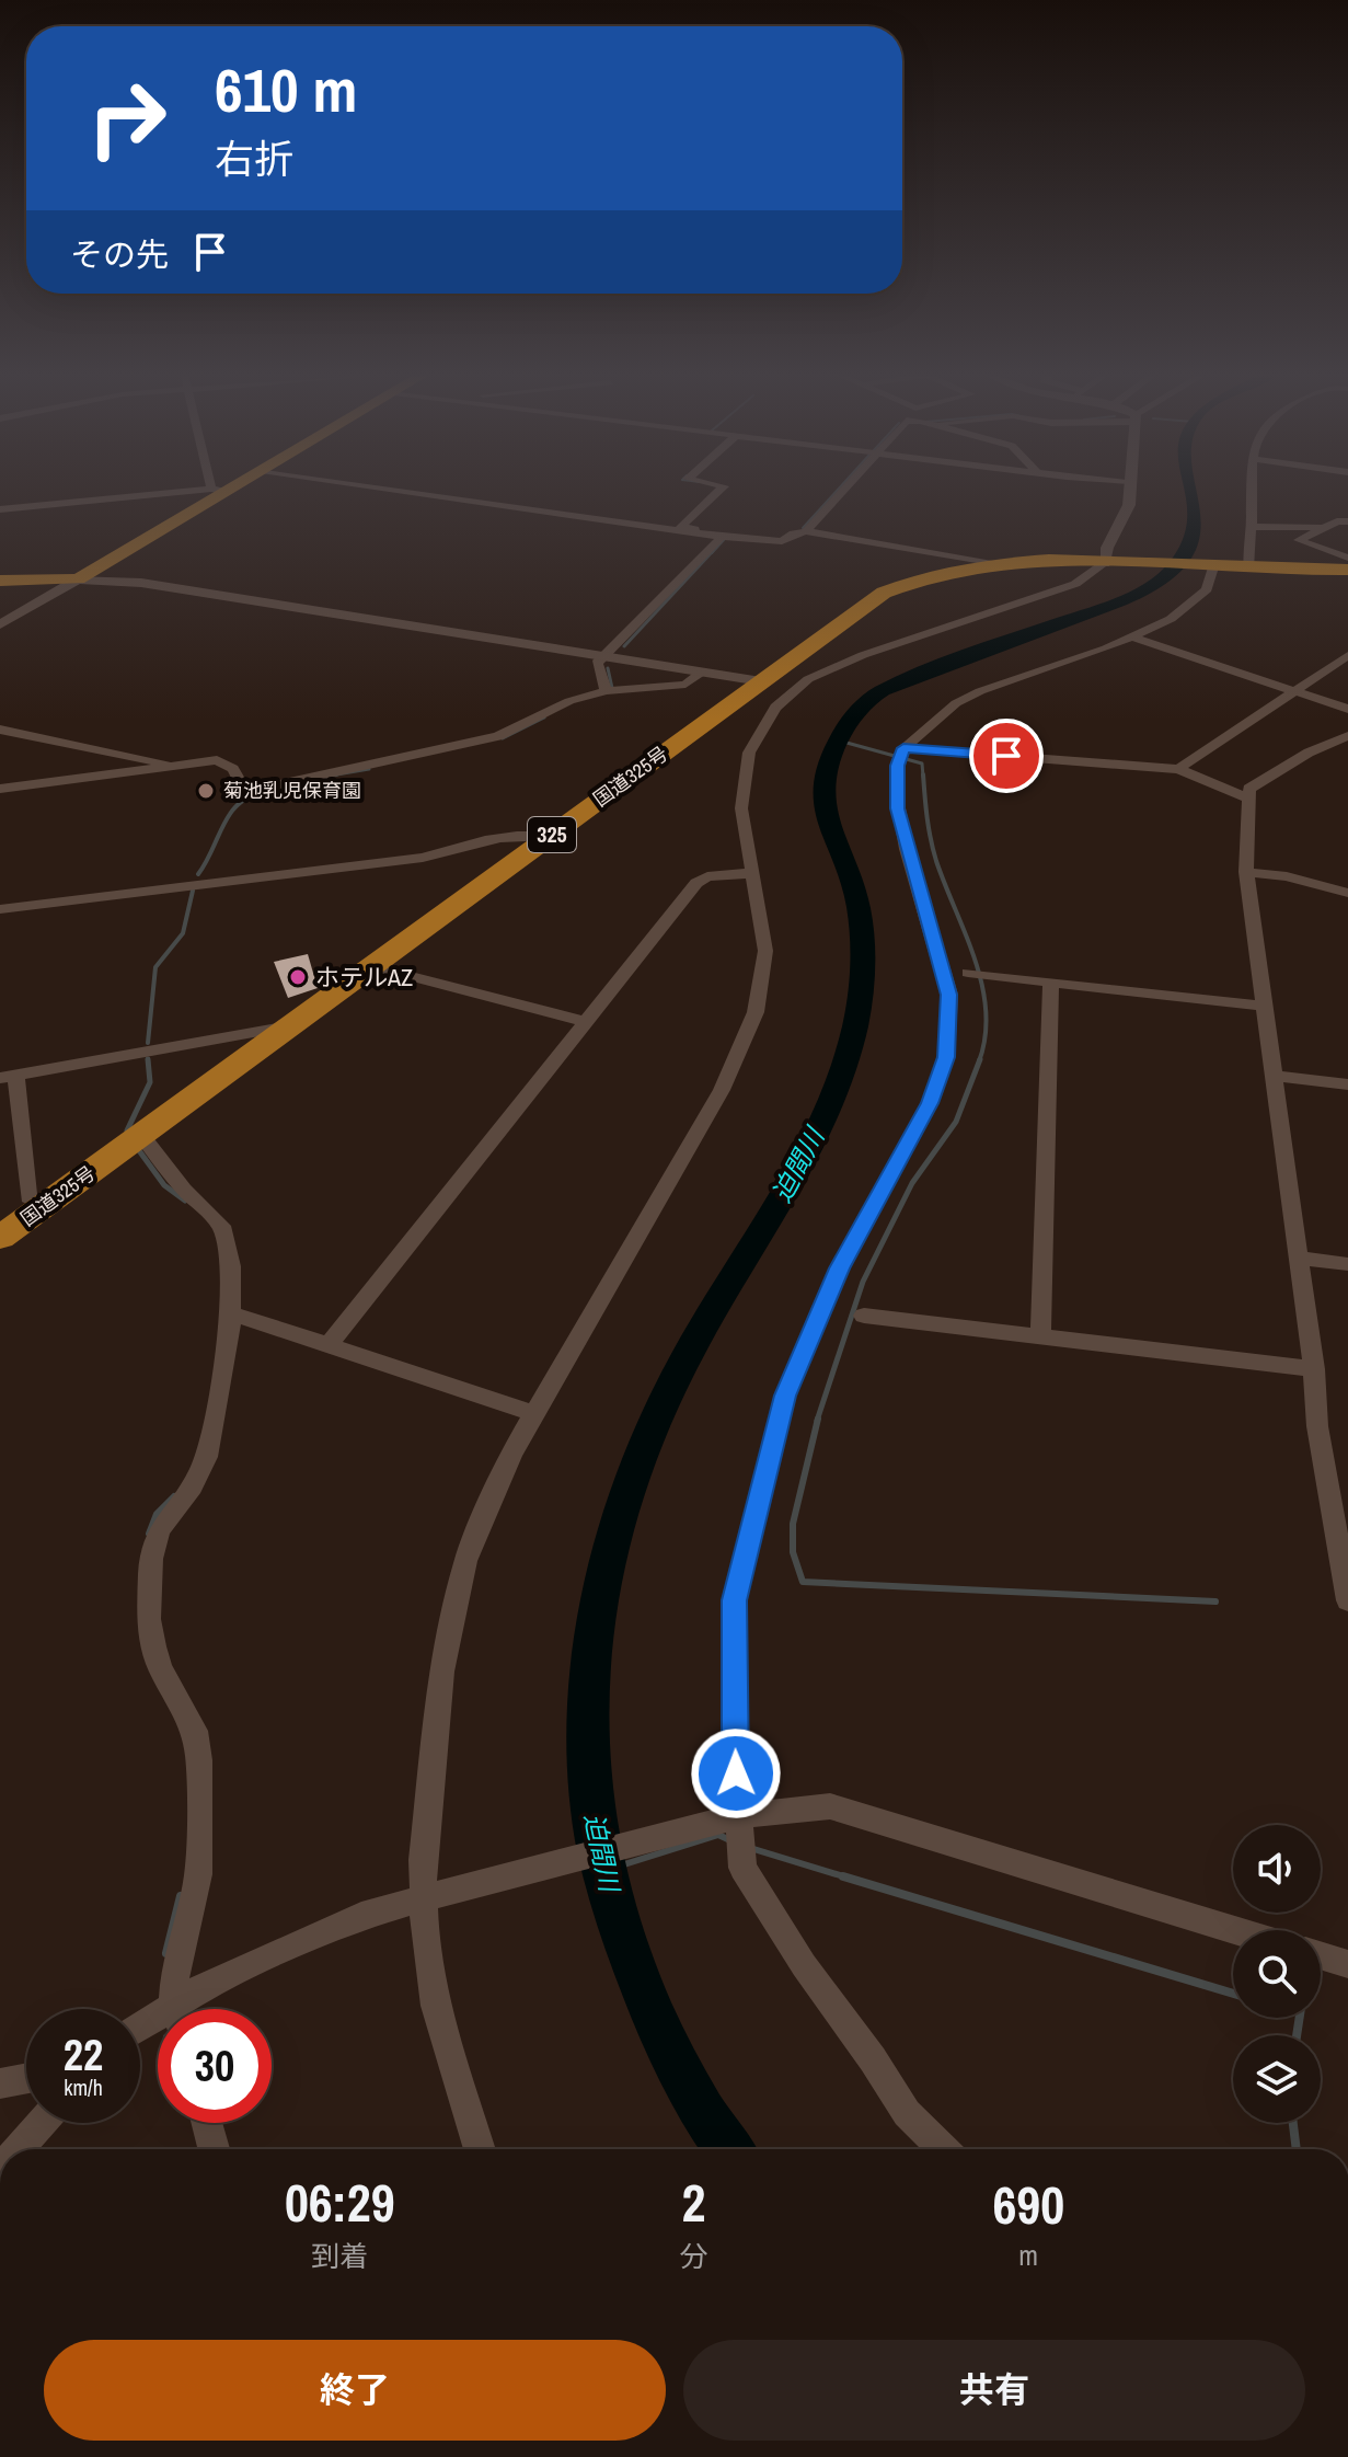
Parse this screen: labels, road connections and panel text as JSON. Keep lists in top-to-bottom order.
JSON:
{
  "streets": {
    "highway": ["国道325号", "325"]
  },
  "water": ["迫間川"],
  "places": ["菊池乳児保育園", "ホテルAZ"],
  "page": {
    "turn": ["610 m", "右折"],
    "then": "その先",
    "speed": "22 km/h",
    "limit": "30",
    "eta": [
      "06:29",
      "到着",
      "2",
      "分",
      "690",
      "m"
    ],
    "buttons": ["終了", "共有"]
  }
}
